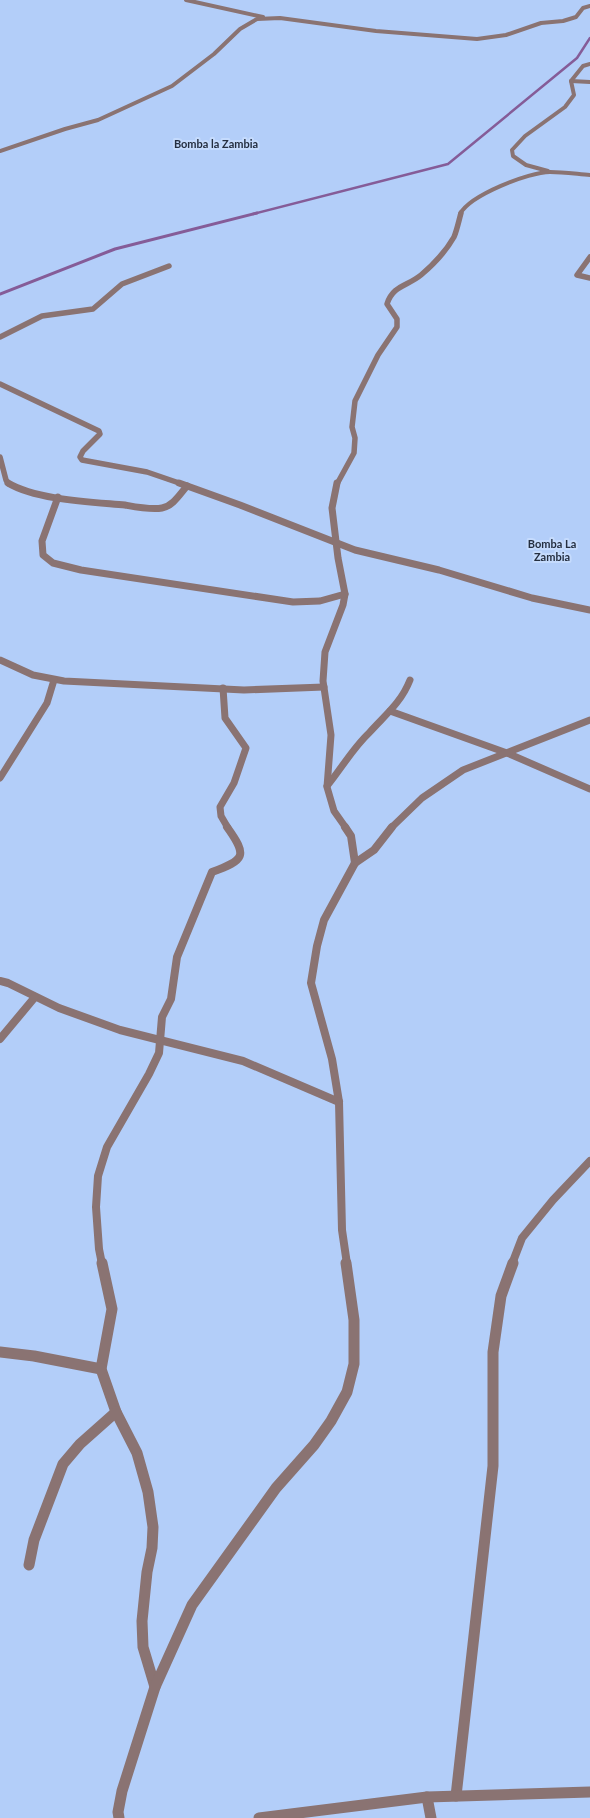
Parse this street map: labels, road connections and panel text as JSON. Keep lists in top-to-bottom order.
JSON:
{
  "districts": ["Bomba la Zambia", "Bomba La Zambia"]
}
